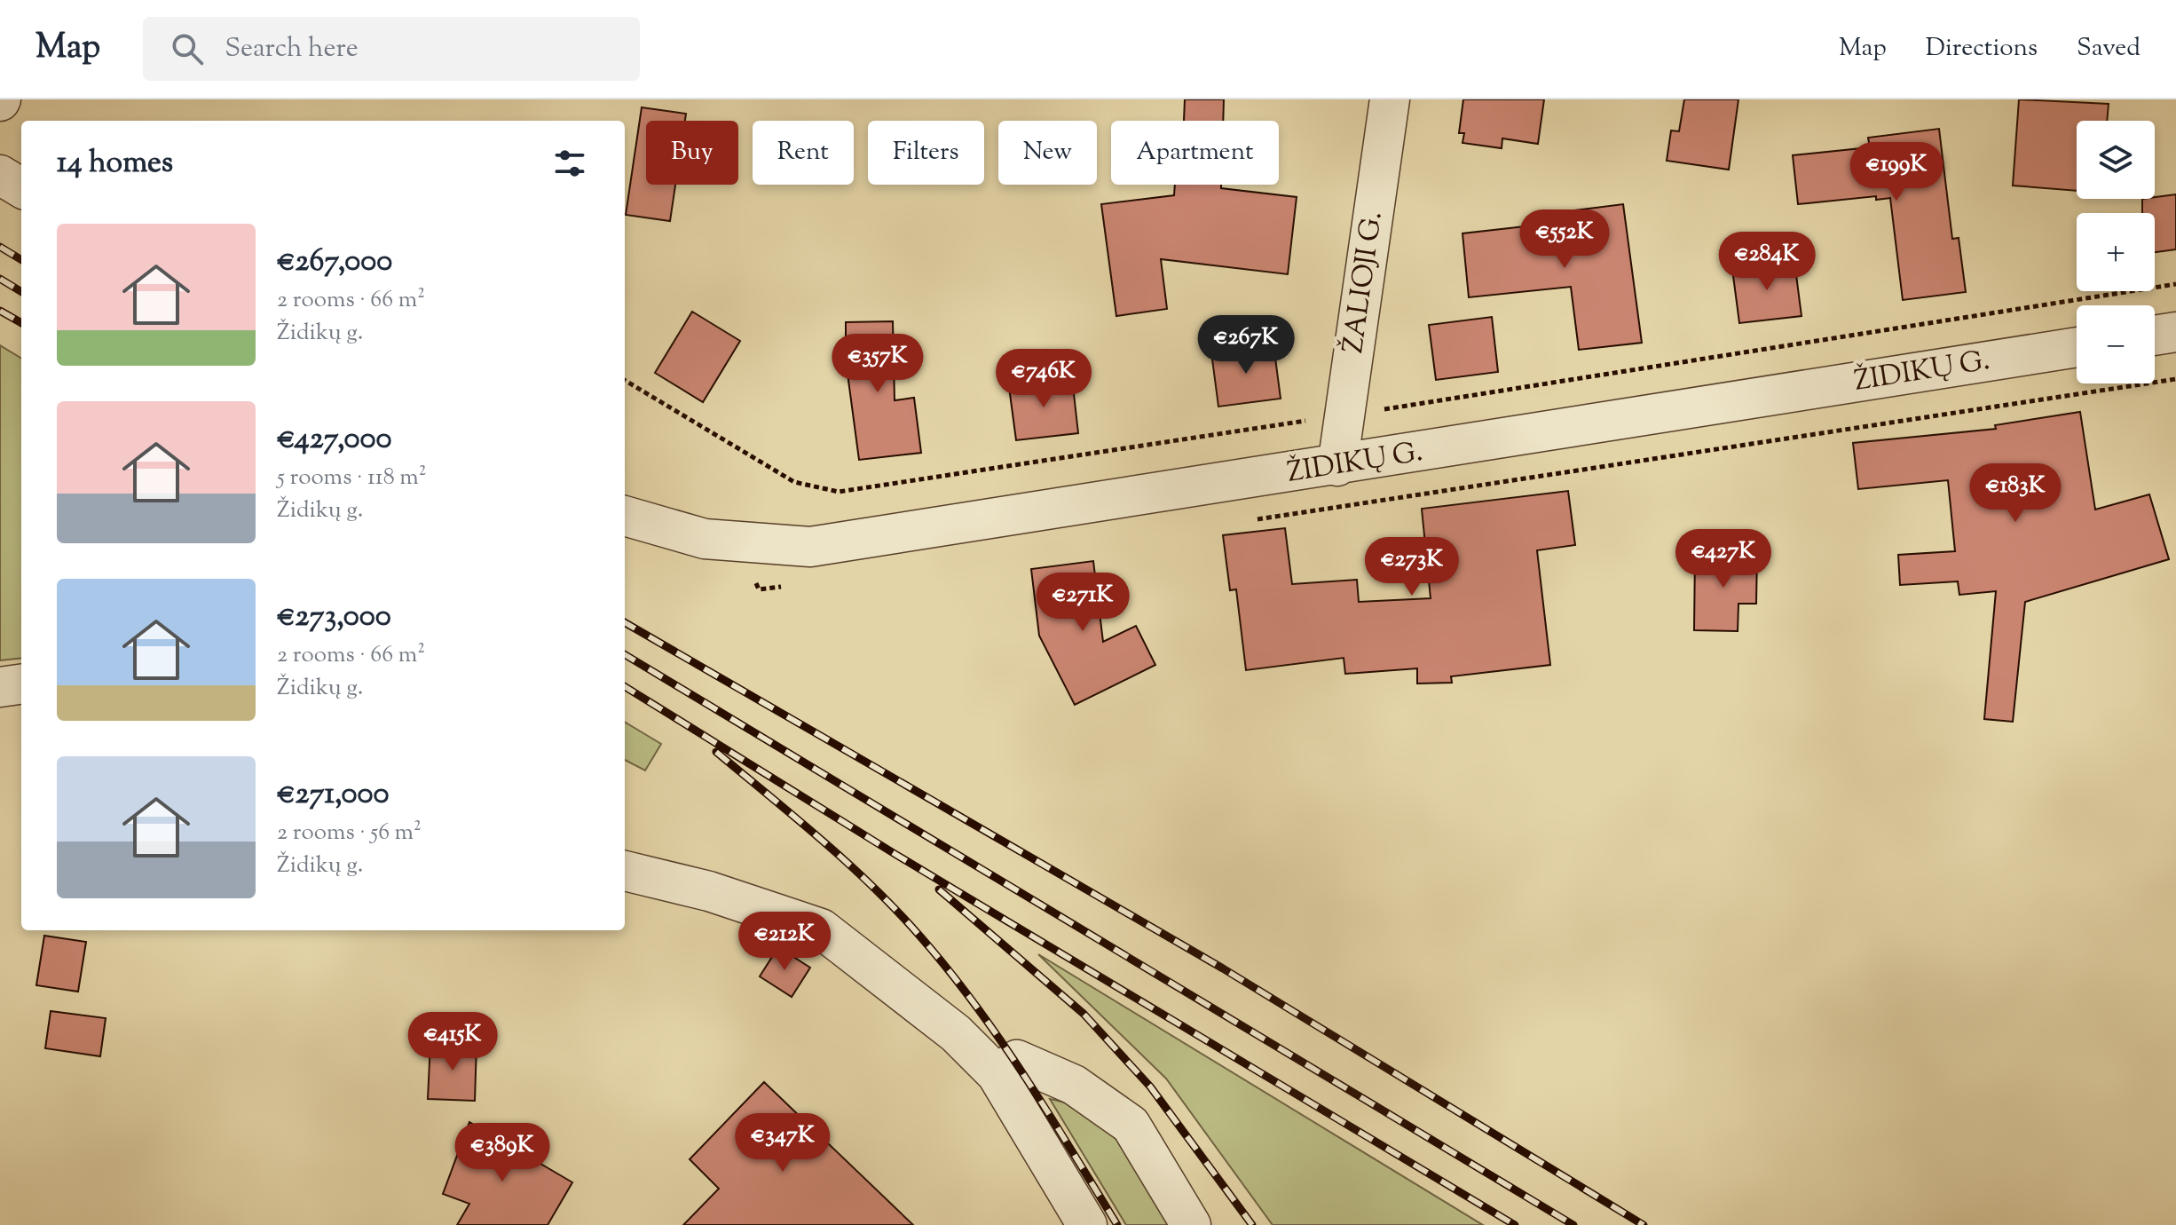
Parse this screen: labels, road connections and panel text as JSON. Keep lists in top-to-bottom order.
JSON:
{
  "streets": {
    "street": ["ŽALIOJI G.", "ŽIDIKŲ G."]
  },
  "crossings": [
    ["ŽALIOJI G.", "ŽIDIKŲ G."]
  ],
  "page": {
    "header": "Map",
    "search": "Search here",
    "nav": ["Map", "Directions", "Saved"],
    "map_buttons": ["+", "−"],
    "chip": [
      "Buy",
      "Rent",
      "Filters",
      "New",
      "Apartment"
    ],
    "heading": "14 homes",
    "price": [
      "€199K",
      "€552K",
      "€284K",
      "€267K",
      "€357K",
      "€746K",
      "€183K",
      "€427K",
      "€273K",
      "€271K",
      "€212K",
      "€415K",
      "€347K",
      "€389K"
    ],
    "list": [
      {
        "name": "€267,000",
        "note": "2 rooms · 66 m² · Židikų g."
      },
      {
        "name": "€427,000",
        "note": "5 rooms · 118 m² · Židikų g."
      },
      {
        "name": "€273,000",
        "note": "2 rooms · 66 m² · Židikų g."
      },
      {
        "name": "€271,000",
        "note": "2 rooms · 56 m² · Židikų g."
      }
    ]
  }
}
